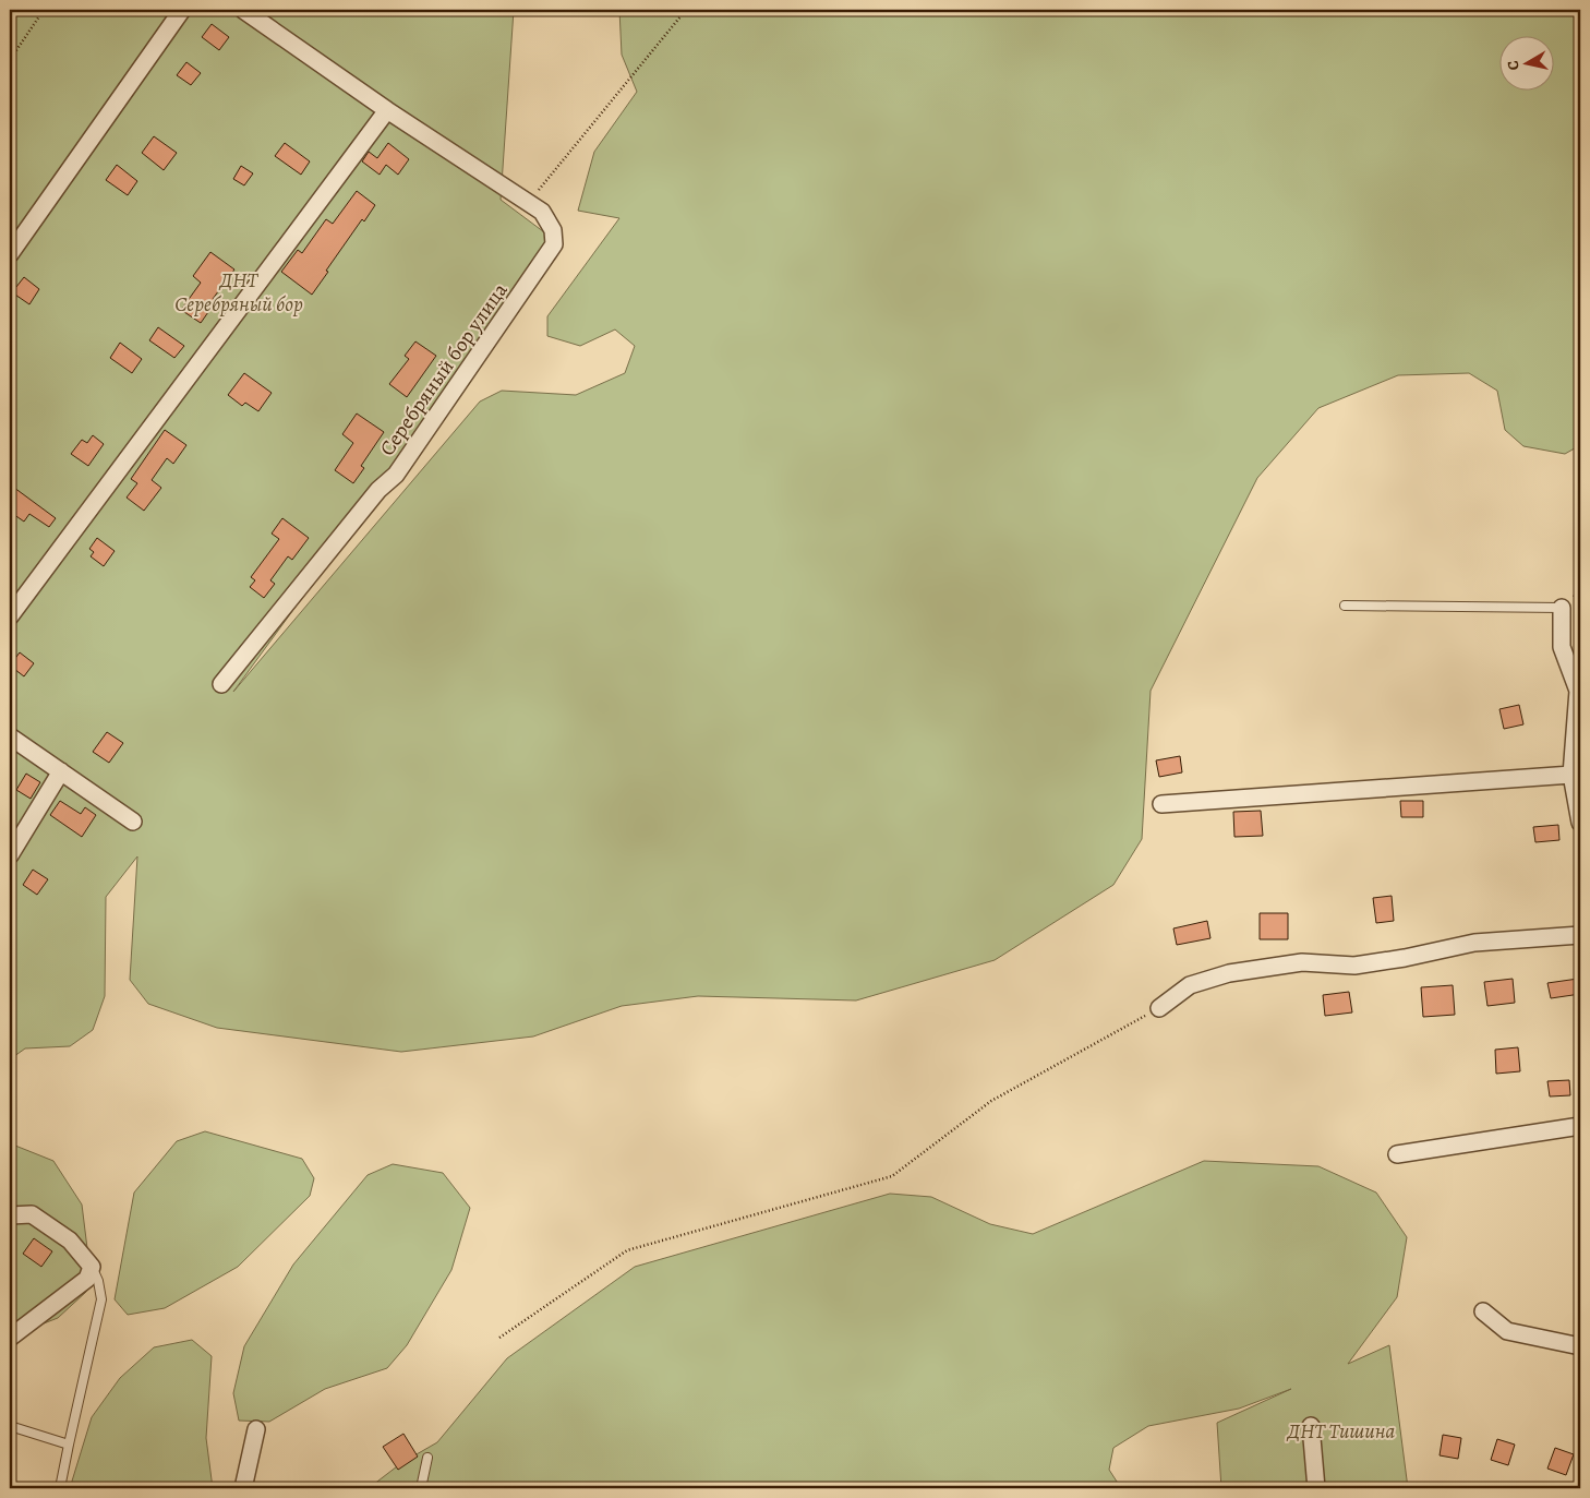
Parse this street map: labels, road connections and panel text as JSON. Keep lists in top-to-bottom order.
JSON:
{
  "streets": {
    "street": ["Серебряный бор улица"]
  },
  "parks": ["ДНТ Серебряный бор", "ДНТ Тишина"],
  "north": "left"
}
